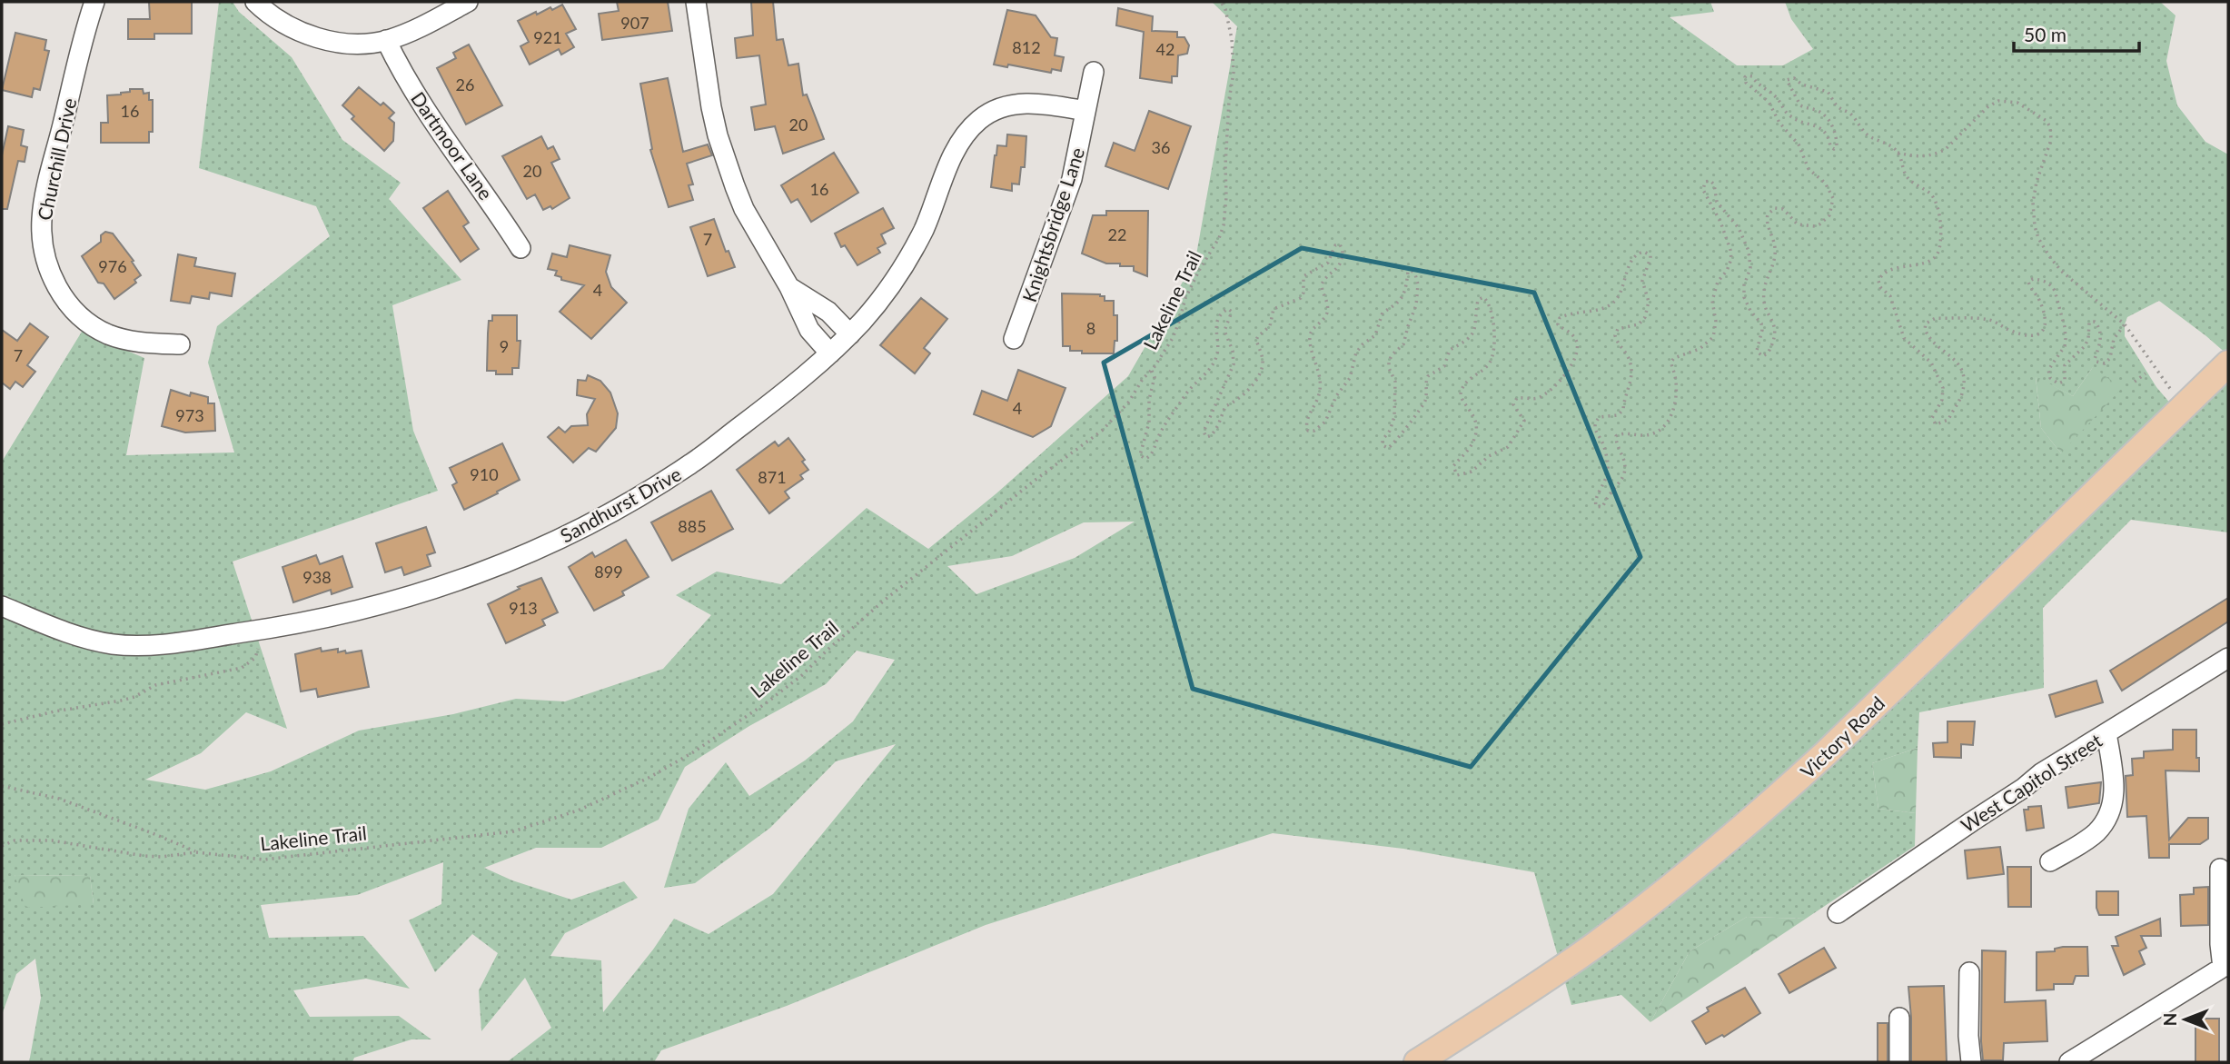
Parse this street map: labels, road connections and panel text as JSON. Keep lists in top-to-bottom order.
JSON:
{
  "streets": {
    "main road": ["Victory Road"],
    "street": [
      "Dartmoor Lane",
      "Churchill Drive",
      "Knightsbridge Lane",
      "Sandhurst Drive",
      "West Capitol Street"
    ],
    "path": ["Lakeline Trail"]
  },
  "crossings": [
    ["Knightsbridge Lane", "Sandhurst Drive"]
  ],
  "house_numbers": [
    "907",
    "921",
    "812",
    "42",
    "26",
    "16",
    "20",
    "36",
    "20",
    "16",
    "22",
    "7",
    "976",
    "4",
    "8",
    "9",
    "7",
    "4",
    "973",
    "910",
    "871",
    "885",
    "899",
    "938",
    "913"
  ],
  "scale_bar": "50 m",
  "north": "left"
}
